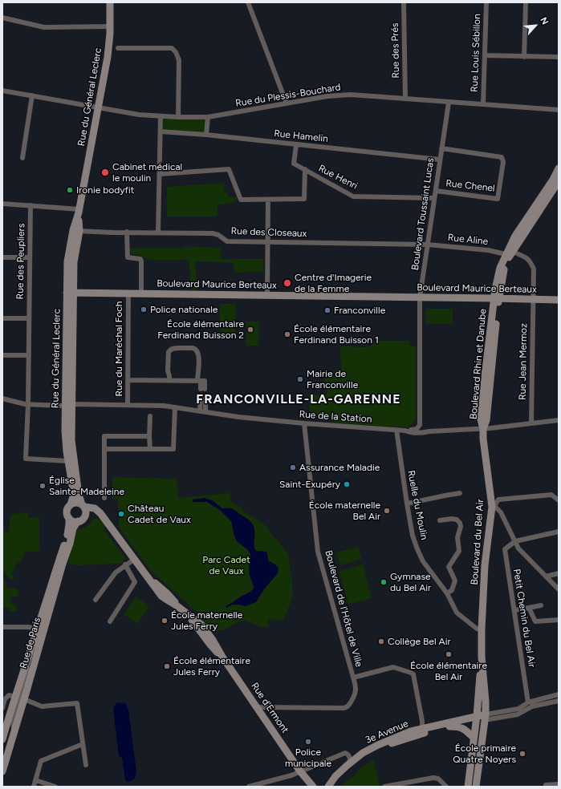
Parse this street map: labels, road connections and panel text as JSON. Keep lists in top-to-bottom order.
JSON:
{
  "streets": {
    "main road": [
      "Rue du Général Leclerc",
      "Boulevard Maurice Berteaux",
      "Boulevard Rhin et Danube",
      "Boulevard du Bel Air",
      "Rue de Paris",
      "Rue d'Ermont",
      "3e Avenue"
    ],
    "street": [
      "Rue des Prés",
      "Rue Louis Sébillon",
      "Rue du Plessis-Bouchard",
      "Rue Hamelin",
      "Rue Henri",
      "Rue Chenel",
      "Boulevard Toussaint Lucas",
      "Rue des Closeaux",
      "Rue Aline",
      "Rue des Peupliers",
      "Rue du Maréchal Foch",
      "Rue Jean Mermoz",
      "Rue de la Station",
      "Ruelle du Moulin",
      "Boulevard de l'Hôtel de Ville",
      "Petit Chemin du Bel Air"
    ]
  },
  "crossings": [
    ["Rue des Prés", "Rue du Plessis-Bouchard"],
    ["Rue Louis Sébillon", "Rue du Plessis-Bouchard"],
    ["Rue du Plessis-Bouchard", "Rue du Général Leclerc"],
    ["Rue du Plessis-Bouchard", "Boulevard Toussaint Lucas"],
    ["Rue du Général Leclerc", "Rue des Closeaux"],
    ["Rue du Général Leclerc", "Rue des Peupliers"],
    ["Rue du Général Leclerc", "Boulevard Maurice Berteaux"],
    ["Rue du Général Leclerc", "Rue de la Station"],
    ["Rue du Général Leclerc", "Rue de Paris"],
    ["Rue du Général Leclerc", "Rue d'Ermont"],
    ["Rue Hamelin", "Rue Henri"],
    ["Rue Hamelin", "Boulevard Toussaint Lucas"],
    ["Rue Henri", "Boulevard Toussaint Lucas"],
    ["Rue Chenel", "Boulevard Toussaint Lucas"],
    ["Boulevard Toussaint Lucas", "Rue des Closeaux"],
    ["Boulevard Toussaint Lucas", "Rue Aline"],
    ["Boulevard Toussaint Lucas", "Boulevard Maurice Berteaux"],
    ["Rue des Closeaux", "Rue Aline"],
    ["Rue Aline", "Boulevard Maurice Berteaux"],
    ["Rue Aline", "Rue Jean Mermoz"],
    ["Rue Aline", "Boulevard Rhin et Danube"],
    ["Rue des Peupliers", "Rue de la Station"],
    ["Boulevard Maurice Berteaux", "Rue du Maréchal Foch"],
    ["Boulevard Maurice Berteaux", "Rue Jean Mermoz"],
    ["Boulevard Maurice Berteaux", "Boulevard Rhin et Danube"],
    ["Rue du Maréchal Foch", "Rue de la Station"],
    ["Rue Jean Mermoz", "Rue de la Station"],
    ["Boulevard Rhin et Danube", "Rue de la Station"],
    ["Boulevard Rhin et Danube", "Boulevard du Bel Air"],
    ["Rue de la Station", "Ruelle du Moulin"],
    ["Rue de la Station", "Boulevard du Bel Air"],
    ["Rue de la Station", "Boulevard de l'Hôtel de Ville"],
    ["Ruelle du Moulin", "Boulevard du Bel Air"],
    ["Boulevard du Bel Air", "3e Avenue"],
    ["Boulevard de l'Hôtel de Ville", "Rue d'Ermont"],
    ["Rue de Paris", "Rue d'Ermont"]
  ],
  "districts": ["FRANCONVILLE-LA-GARENNE"],
  "parks": ["Parc Cadet de Vaux"],
  "places": [
    "Cabinet médical le moulin",
    "Ironie bodyfit",
    "Centre d'Imagerie de la Femme",
    "Police nationale",
    "Franconville",
    "École élémentaire Ferdinand Buisson 2",
    "École élémentaire Ferdinand Buisson 1",
    "Mairie de Franconville",
    "Assurance Maladie",
    "Saint-Exupéry",
    "Église Sainte-Madeleine",
    "École maternelle Bel Air",
    "Château Cadet de Vaux",
    "Gymnase du Bel Air",
    "École maternelle Jules Ferry",
    "Collège Bel Air",
    "École élémentaire Bel Air",
    "École élémentaire Jules Ferry",
    "Police municipale",
    "École primaire Quatre Noyers"
  ],
  "north": "top right"
}
